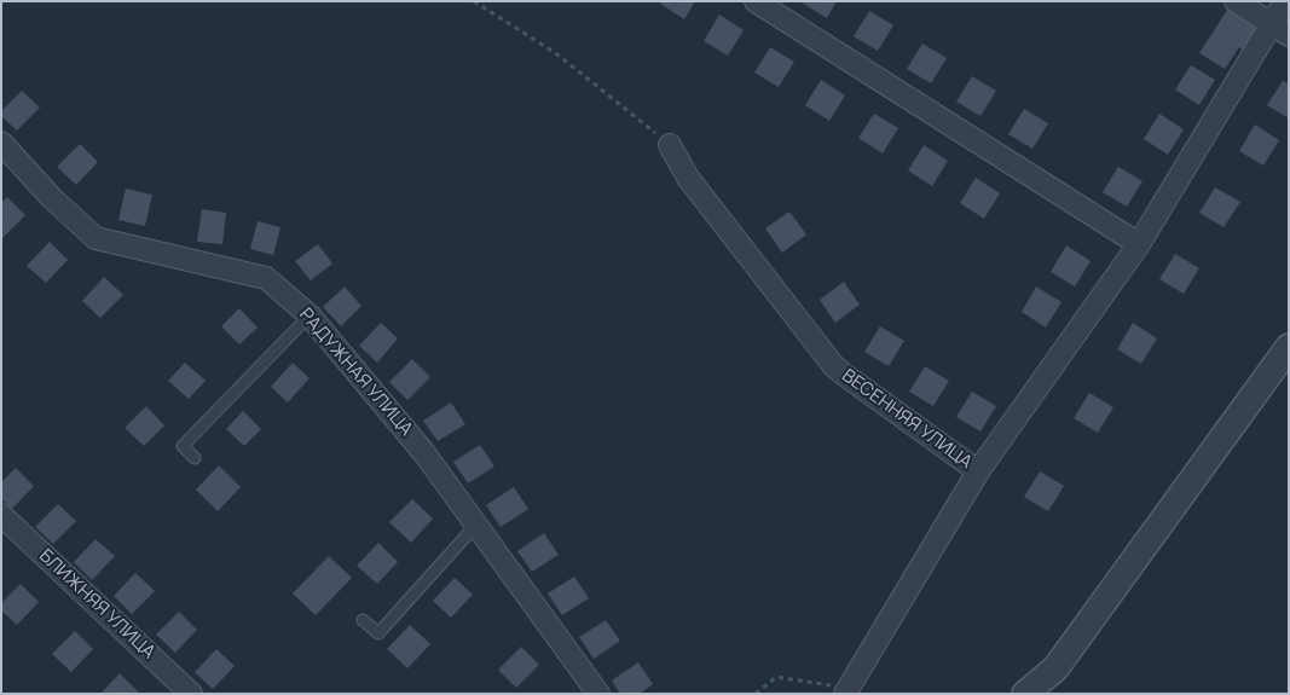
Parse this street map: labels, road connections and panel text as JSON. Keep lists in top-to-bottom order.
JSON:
{
  "streets": {
    "street": ["РАДУЖНАЯ УЛИЦА", "ВЕСЕННЯЯ УЛИЦА", "БЛИЖНЯЯ УЛИЦА"]
  }
}
